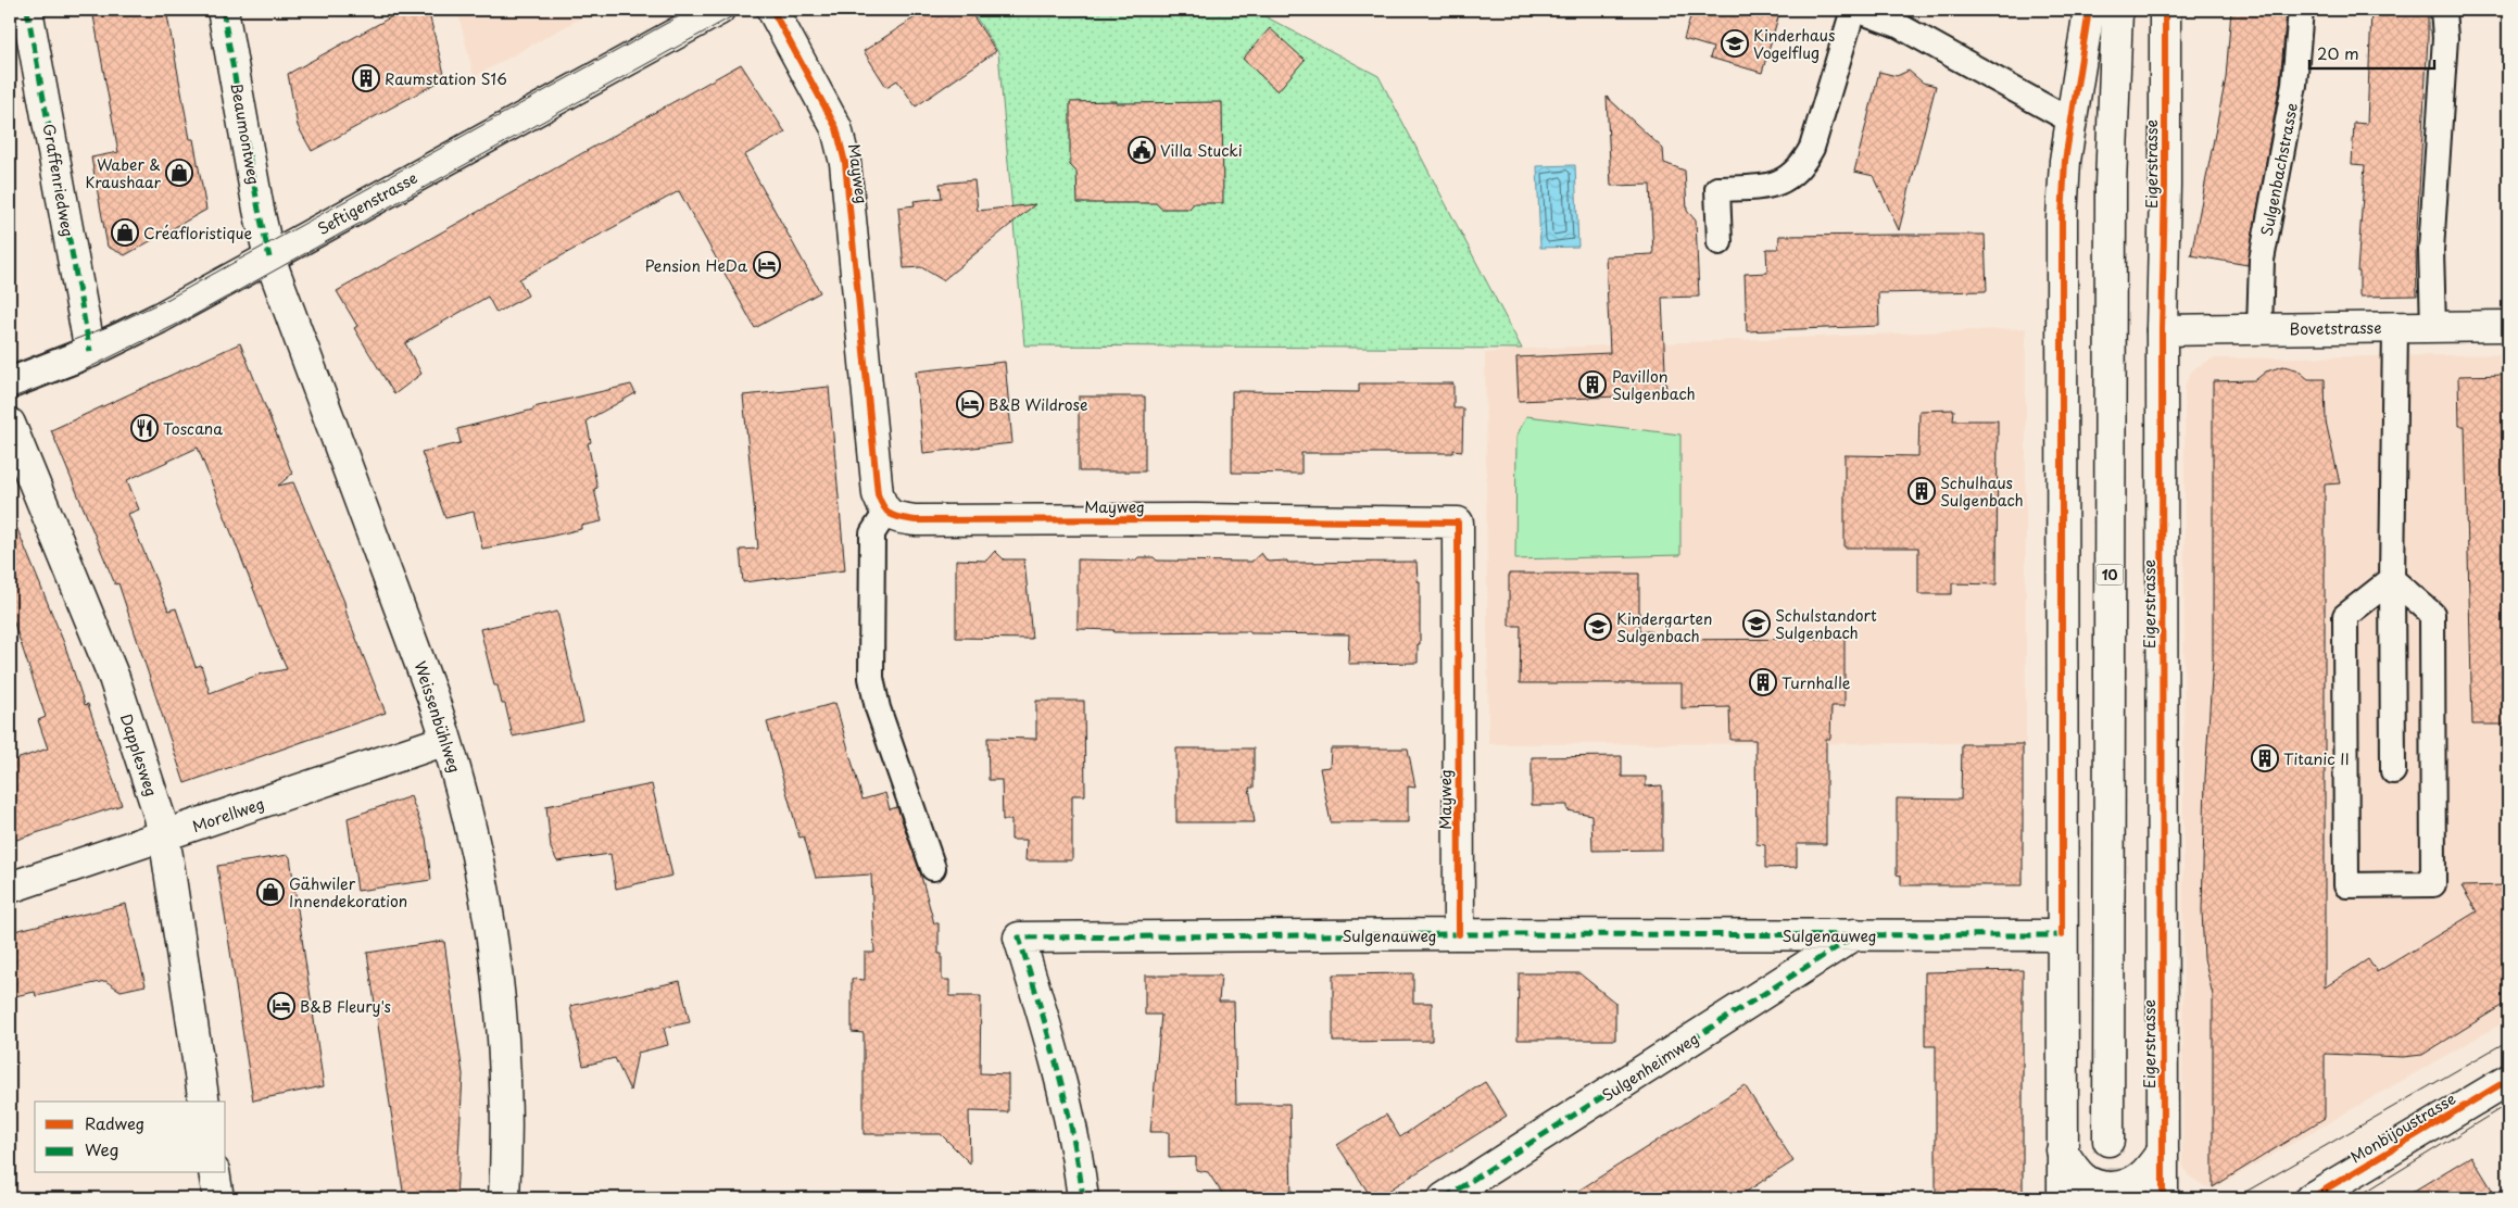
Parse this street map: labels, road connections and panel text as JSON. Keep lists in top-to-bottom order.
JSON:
{
  "streets": {
    "street": [
      "Beaumontweg",
      "Eigerstrasse",
      "Mayweg",
      "Graffenriedweg",
      "Seftigenstrasse",
      "Bovetstrasse",
      "10",
      "Weissenbühlweg",
      "Dapplesweg",
      "Morellweg",
      "Sulgenauweg",
      "Sulgenheimweg",
      "Monbijoustrasse"
    ],
    "lane": ["Sulgenbachstrasse"]
  },
  "crossings": [
    ["Beaumontweg", "Seftigenstrasse"],
    ["Beaumontweg", "Weissenbühlweg"],
    ["Eigerstrasse", "Bovetstrasse"],
    ["Sulgenbachstrasse", "Bovetstrasse"],
    ["Mayweg", "Sulgenauweg"],
    ["Graffenriedweg", "Seftigenstrasse"],
    ["Seftigenstrasse", "Weissenbühlweg"],
    ["Weissenbühlweg", "Morellweg"],
    ["Dapplesweg", "Morellweg"],
    ["Sulgenauweg", "Sulgenheimweg"]
  ],
  "places": {
    "school or university": ["Kinderhaus Vogelflug", "Schulstandort Sulgenbach", "Kindergarten Sulgenbach"],
    "building": [
      "Raumstation S16",
      "Pavillon Sulgenbach",
      "Schulhaus Sulgenbach",
      "Turnhalle",
      "Titanic II"
    ],
    "public building": ["Villa Stucki"],
    "shop": ["Waber & Kraushaar", "Créafloristique", "Gähwiler Innendekoration"],
    "hotel": ["Pension HeDa", "B&B Wildrose", "B&B Fleury's"],
    "restaurant": ["Toscana"]
  },
  "legend": ["Radweg", "Weg"],
  "scale_bar": "20 m"
}
